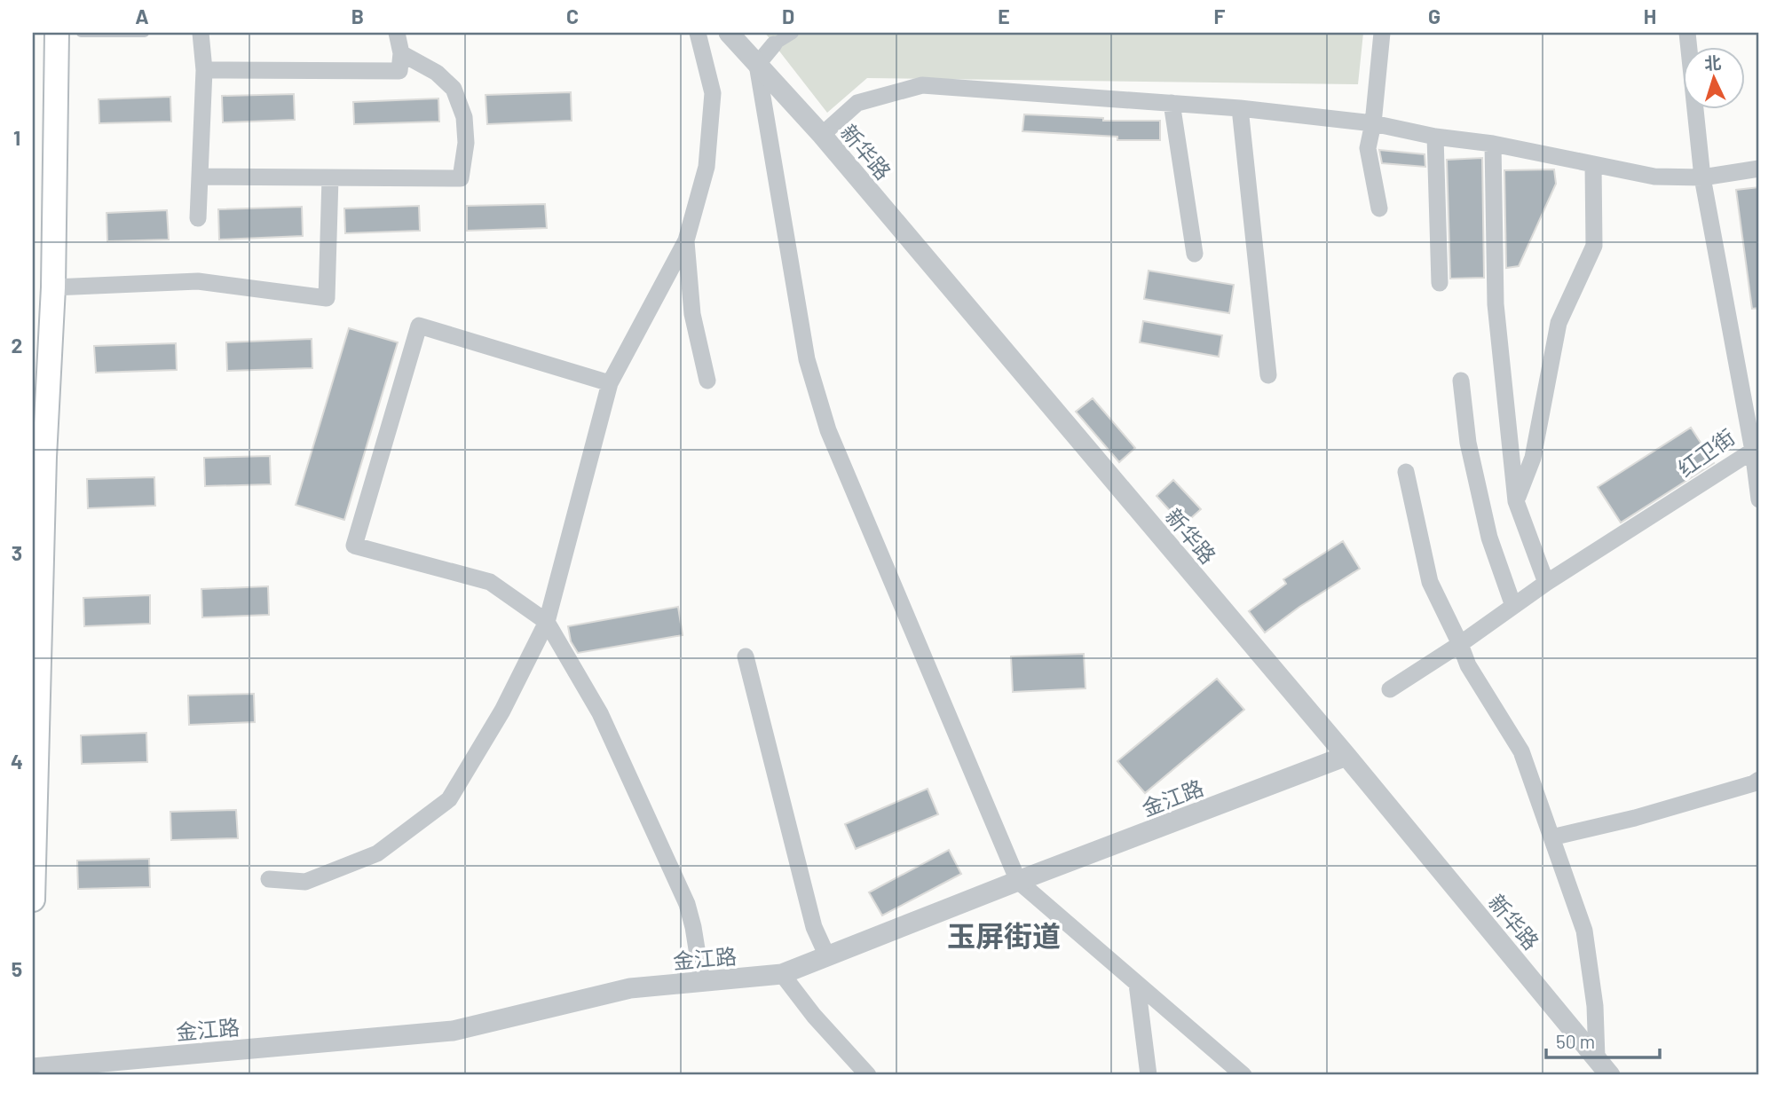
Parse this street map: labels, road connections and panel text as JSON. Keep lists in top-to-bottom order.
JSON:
{
  "streets": {
    "street": ["新华路", "红卫街", "金江路"]
  },
  "crossings": [
    ["新华路", "金江路"]
  ],
  "districts": ["玉屏街道"],
  "scale_bar": "50 m",
  "north": "top",
  "grid": {
    "columns": [
      "A",
      "B",
      "C",
      "D",
      "E",
      "F",
      "G",
      "H"
    ],
    "rows": [
      "1",
      "2",
      "3",
      "4",
      "5"
    ]
  }
}
